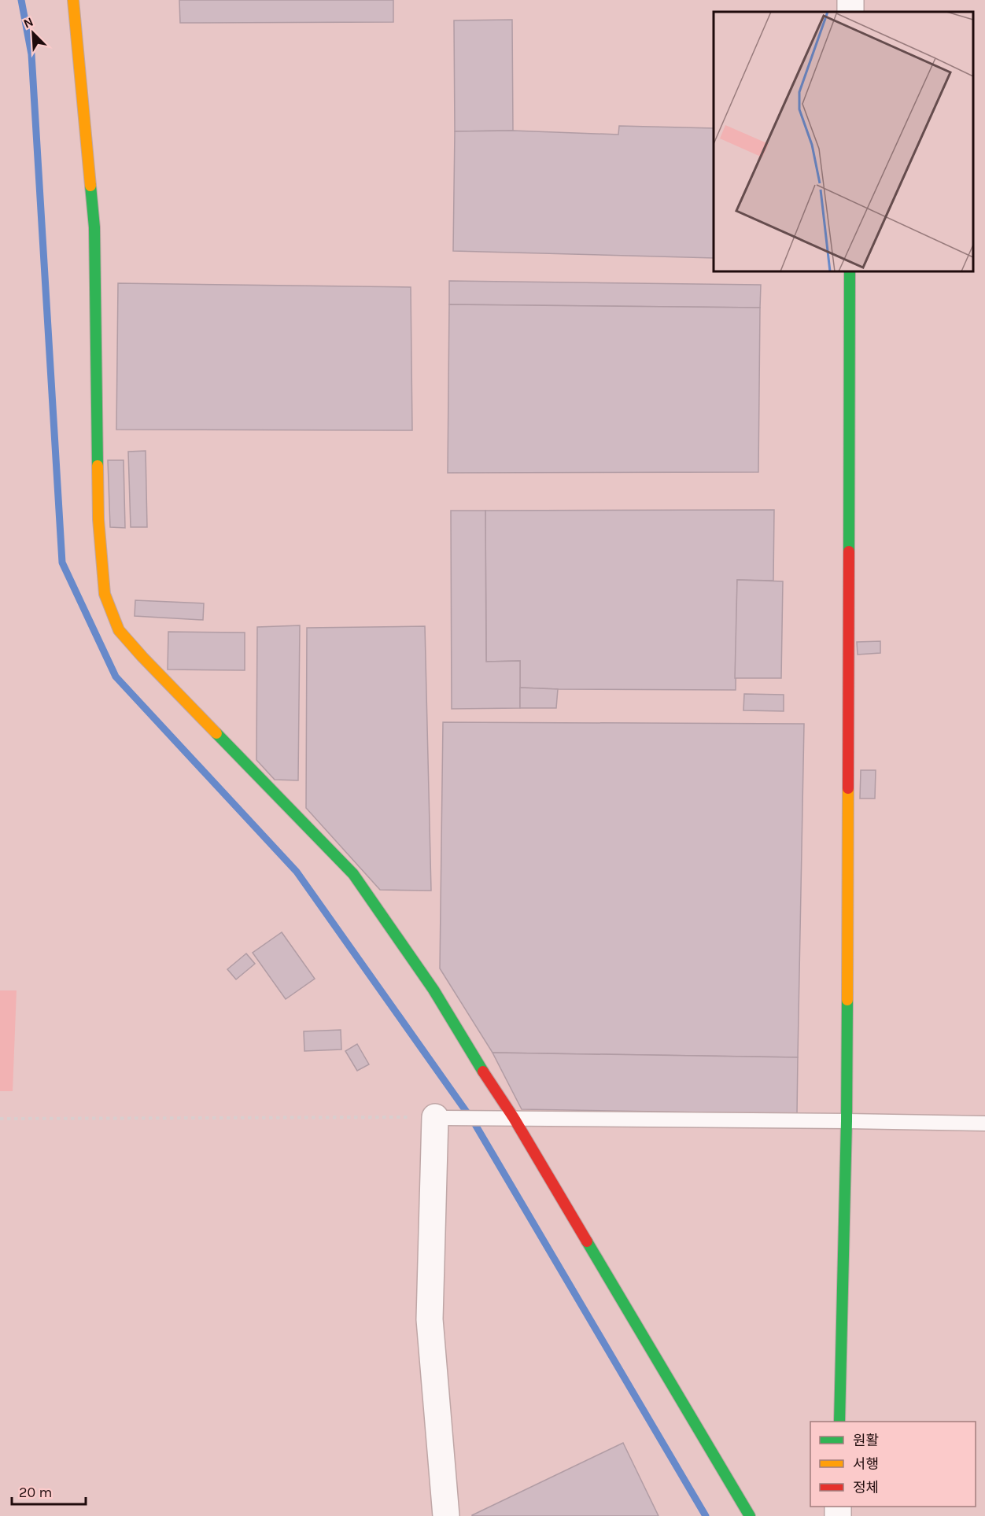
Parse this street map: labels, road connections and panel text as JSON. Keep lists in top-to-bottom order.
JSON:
{
  "legend": ["원활", "서행", "정체"],
  "scale_bar": "20 m",
  "north": "top left"
}
